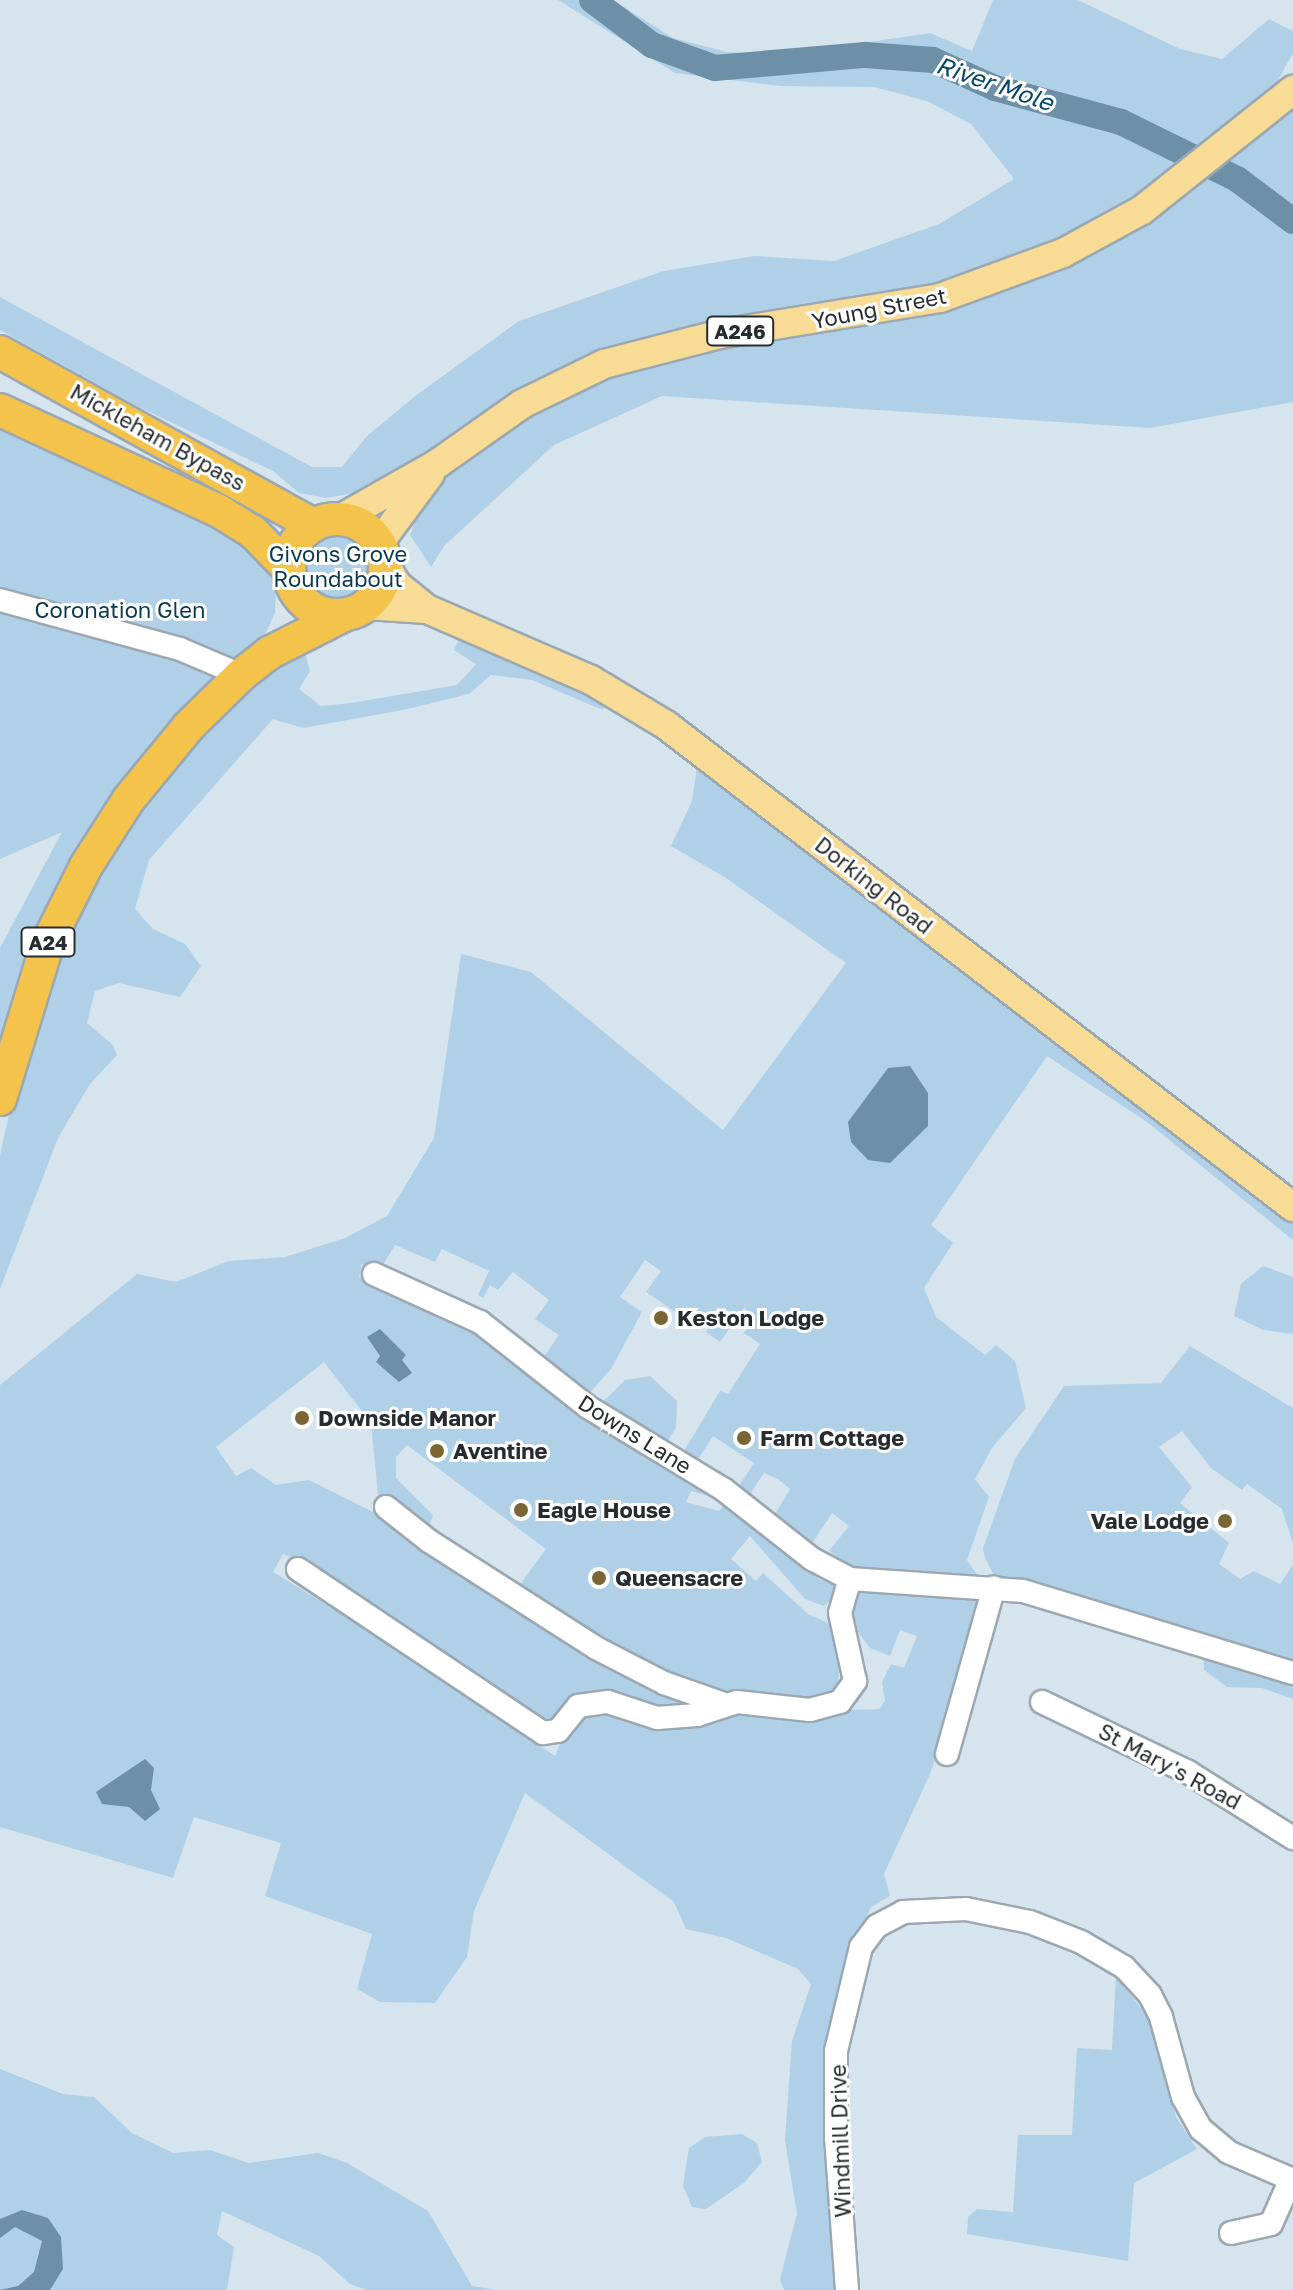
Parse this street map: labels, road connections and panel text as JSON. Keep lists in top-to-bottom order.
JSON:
{
  "streets": {
    "highway": ["Mickleham Bypass", "A24"],
    "main road": ["Young Street", "A246", "Dorking Road"],
    "street": ["Downs Lane", "St Mary's Road", "Windmill Drive"]
  },
  "crossings": [
    ["Young Street", "Mickleham Bypass"],
    ["Young Street", "Dorking Road"],
    ["Young Street", "A24"],
    ["Mickleham Bypass", "Dorking Road"],
    ["Mickleham Bypass", "A24"],
    ["Dorking Road", "A24"]
  ],
  "water": ["River Mole"],
  "parks": ["Givons Grove Roundabout", "Coronation Glen"],
  "places": [
    "Keston Lodge",
    "Downside Manor",
    "Farm Cottage",
    "Aventine",
    "Eagle House",
    "Vale Lodge",
    "Queensacre"
  ]
}
